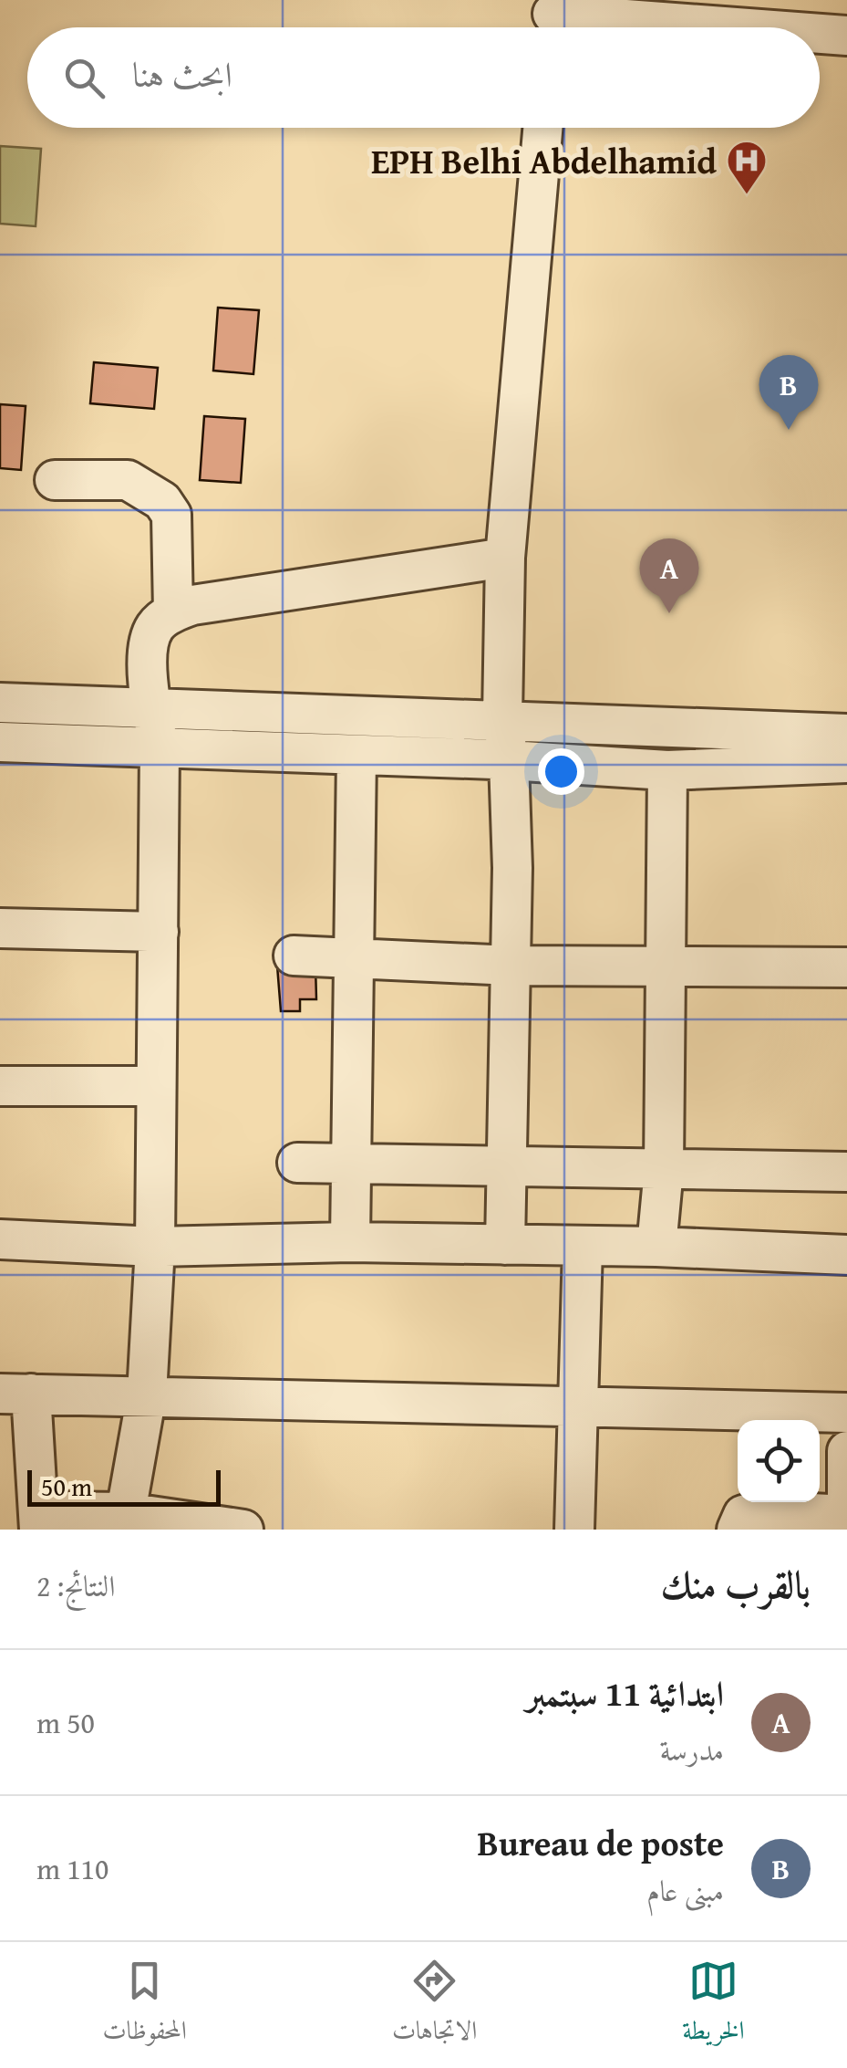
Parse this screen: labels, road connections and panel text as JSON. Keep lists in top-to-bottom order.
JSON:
{
  "places": {
    "hospital": ["EPH Belhi Abdelhamid"]
  },
  "scale_bar": "50 m",
  "page": {
    "search": "ابحث هنا",
    "pins": ["B", "A"],
    "scale": "50 m",
    "heading": ["بالقرب منك", "النتائج: 2"],
    "list": [
      {
        "mark": "A",
        "name": "ابتدائية 11 سبتمبر",
        "note": "مدرسة",
        "value": "50 m"
      },
      {
        "mark": "B",
        "name": "Bureau de poste",
        "note": "مبنى عام",
        "value": "110 m"
      }
    ],
    "nav": ["الخريطة", "الاتجاهات", "المحفوظات"]
  }
}
